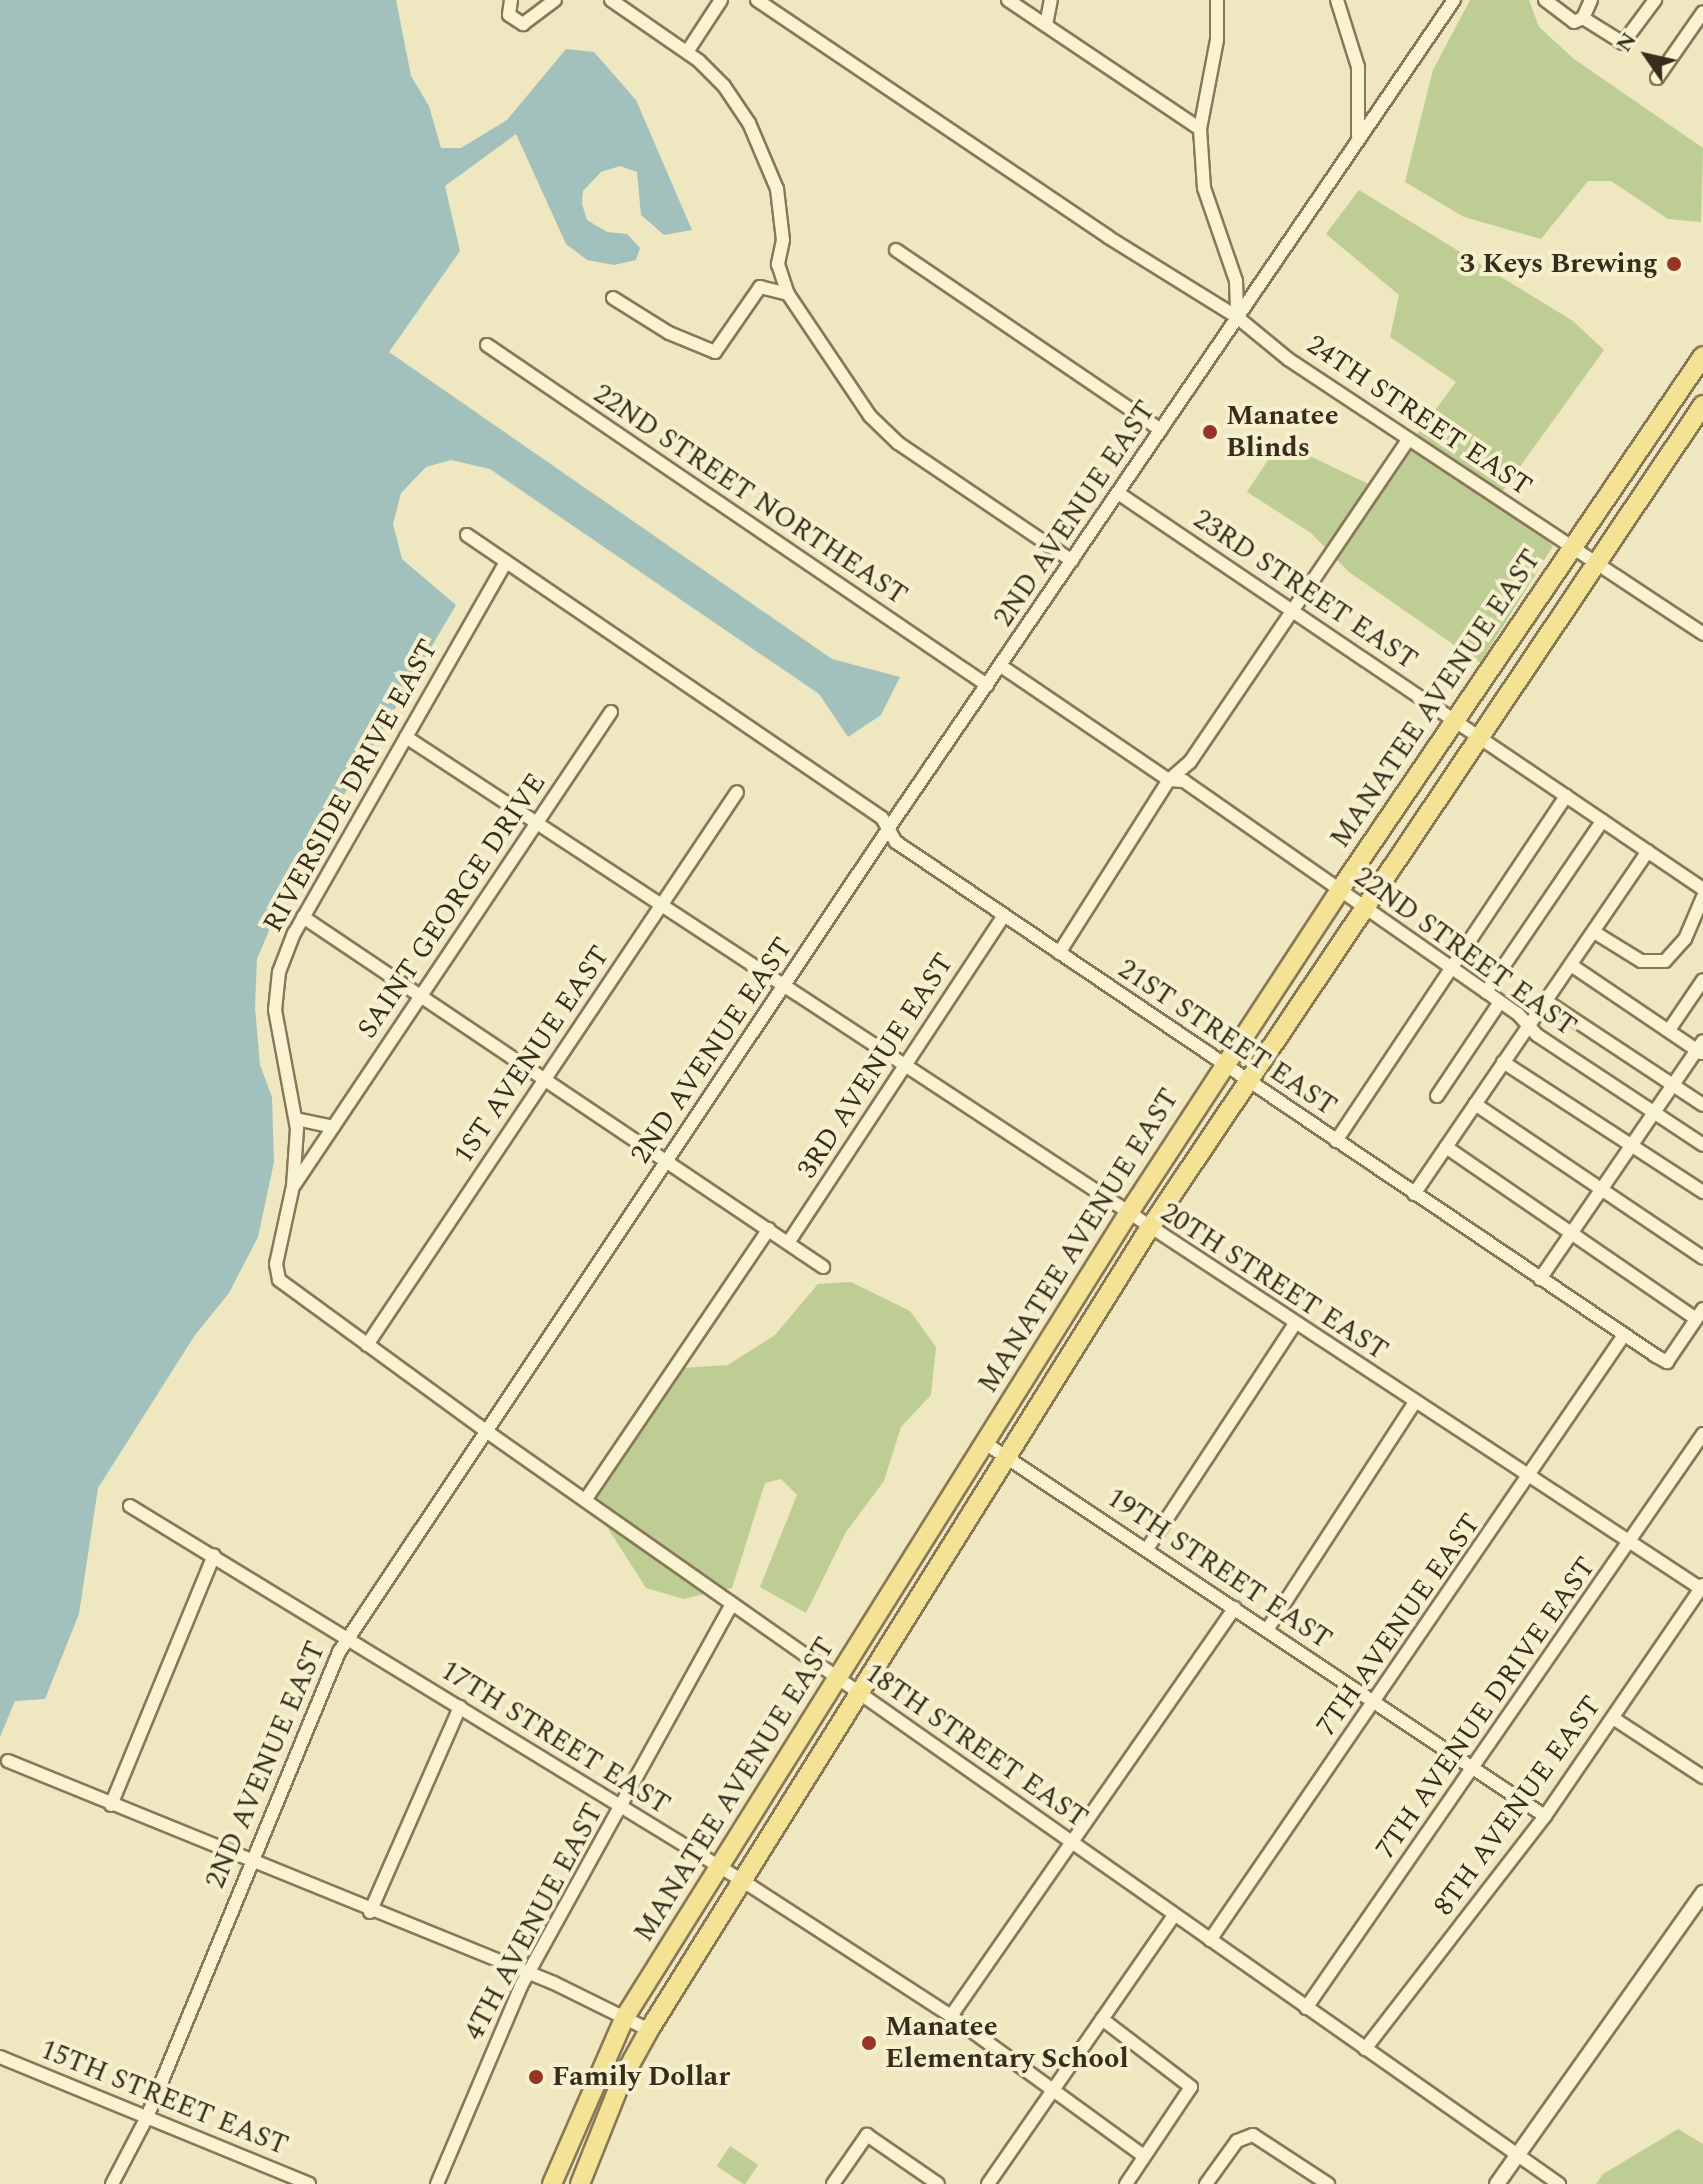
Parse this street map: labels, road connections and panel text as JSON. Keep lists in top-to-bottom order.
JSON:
{
  "streets": {
    "main road": ["MANATEE AVENUE EAST"],
    "street": [
      "24TH STREET EAST",
      "22ND STREET NORTHEAST",
      "2ND AVENUE EAST",
      "23RD STREET EAST",
      "RIVERSIDE DRIVE EAST",
      "SAINT GEORGE DRIVE",
      "22ND STREET EAST",
      "21ST STREET EAST",
      "1ST AVENUE EAST",
      "3RD AVENUE EAST",
      "20TH STREET EAST",
      "19TH STREET EAST",
      "7TH AVENUE EAST",
      "7TH AVENUE DRIVE EAST",
      "17TH STREET EAST",
      "18TH STREET EAST",
      "8TH AVENUE EAST",
      "4TH AVENUE EAST",
      "15TH STREET EAST"
    ]
  },
  "crossings": [
    ["24TH STREET EAST", "2ND AVENUE EAST"],
    ["24TH STREET EAST", "MANATEE AVENUE EAST"],
    ["22ND STREET NORTHEAST", "2ND AVENUE EAST"],
    ["2ND AVENUE EAST", "23RD STREET EAST"],
    ["2ND AVENUE EAST", "22ND STREET EAST"],
    ["2ND AVENUE EAST", "21ST STREET EAST"],
    ["2ND AVENUE EAST", "20TH STREET EAST"],
    ["2ND AVENUE EAST", "17TH STREET EAST"],
    ["2ND AVENUE EAST", "18TH STREET EAST"],
    ["2ND AVENUE EAST", "15TH STREET EAST"],
    ["23RD STREET EAST", "MANATEE AVENUE EAST"],
    ["MANATEE AVENUE EAST", "22ND STREET EAST"],
    ["MANATEE AVENUE EAST", "21ST STREET EAST"],
    ["MANATEE AVENUE EAST", "20TH STREET EAST"],
    ["MANATEE AVENUE EAST", "19TH STREET EAST"],
    ["MANATEE AVENUE EAST", "17TH STREET EAST"],
    ["MANATEE AVENUE EAST", "18TH STREET EAST"],
    ["RIVERSIDE DRIVE EAST", "SAINT GEORGE DRIVE"],
    ["RIVERSIDE DRIVE EAST", "21ST STREET EAST"],
    ["RIVERSIDE DRIVE EAST", "1ST AVENUE EAST"],
    ["RIVERSIDE DRIVE EAST", "20TH STREET EAST"],
    ["RIVERSIDE DRIVE EAST", "18TH STREET EAST"],
    ["SAINT GEORGE DRIVE", "20TH STREET EAST"],
    ["21ST STREET EAST", "3RD AVENUE EAST"],
    ["21ST STREET EAST", "7TH AVENUE EAST"],
    ["1ST AVENUE EAST", "20TH STREET EAST"],
    ["1ST AVENUE EAST", "18TH STREET EAST"],
    ["3RD AVENUE EAST", "20TH STREET EAST"],
    ["20TH STREET EAST", "7TH AVENUE EAST"],
    ["20TH STREET EAST", "7TH AVENUE DRIVE EAST"],
    ["20TH STREET EAST", "8TH AVENUE EAST"],
    ["19TH STREET EAST", "7TH AVENUE EAST"],
    ["19TH STREET EAST", "7TH AVENUE DRIVE EAST"],
    ["19TH STREET EAST", "8TH AVENUE EAST"],
    ["7TH AVENUE EAST", "18TH STREET EAST"],
    ["7TH AVENUE DRIVE EAST", "18TH STREET EAST"],
    ["17TH STREET EAST", "4TH AVENUE EAST"],
    ["18TH STREET EAST", "8TH AVENUE EAST"],
    ["18TH STREET EAST", "4TH AVENUE EAST"]
  ],
  "places": [
    "3 Keys Brewing",
    "Manatee Blinds",
    "Manatee Elementary School",
    "Family Dollar"
  ],
  "north": "top left"
}
